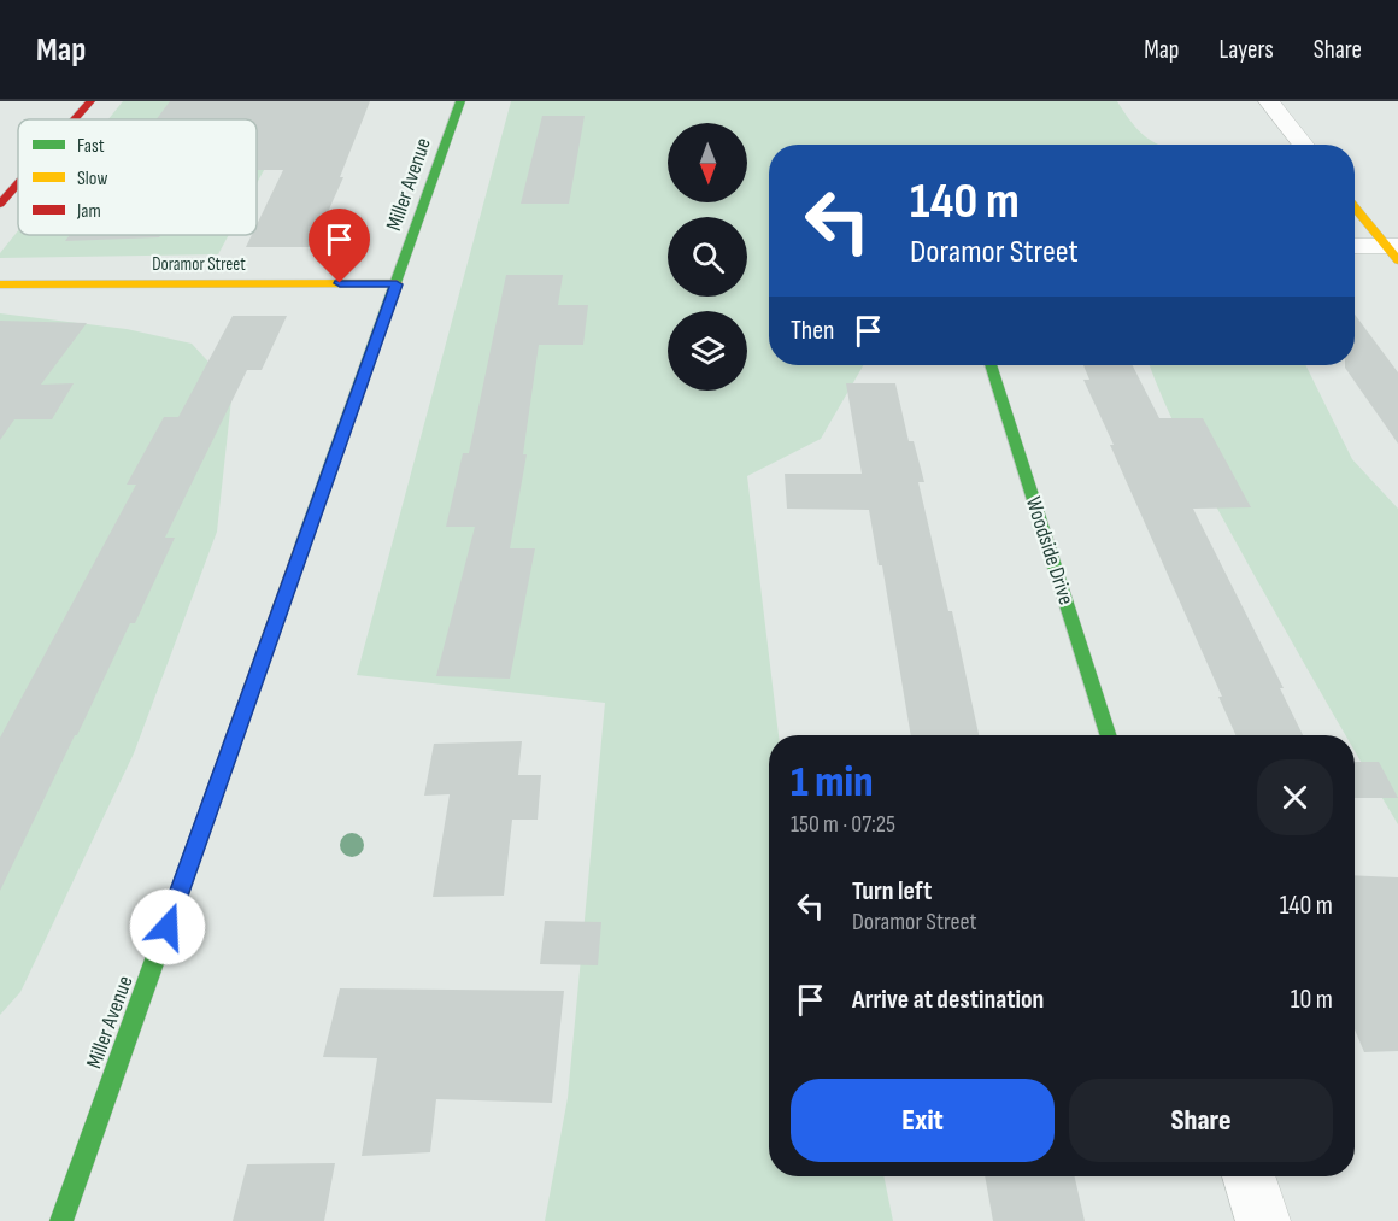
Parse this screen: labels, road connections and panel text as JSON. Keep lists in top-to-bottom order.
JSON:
{
  "streets": {
    "street": ["Miller Avenue", "Doramor Street", "Woodside Drive"]
  },
  "crossings": [
    ["Miller Avenue", "Doramor Street"]
  ],
  "legend": ["Fast", "Slow", "Jam"],
  "north": "bottom",
  "page": {
    "header": "Map",
    "nav": ["Map", "Layers", "Share"],
    "turn": ["140 m", "Doramor Street"],
    "then": "Then",
    "heading": ["1 min", "150 m · 07:25"],
    "list": [
      {
        "name": "Turn left",
        "note": "Doramor Street",
        "value": "140 m"
      },
      {
        "name": "Arrive at destination",
        "value": "10 m"
      }
    ],
    "buttons": ["Exit", "Share"]
  }
}
